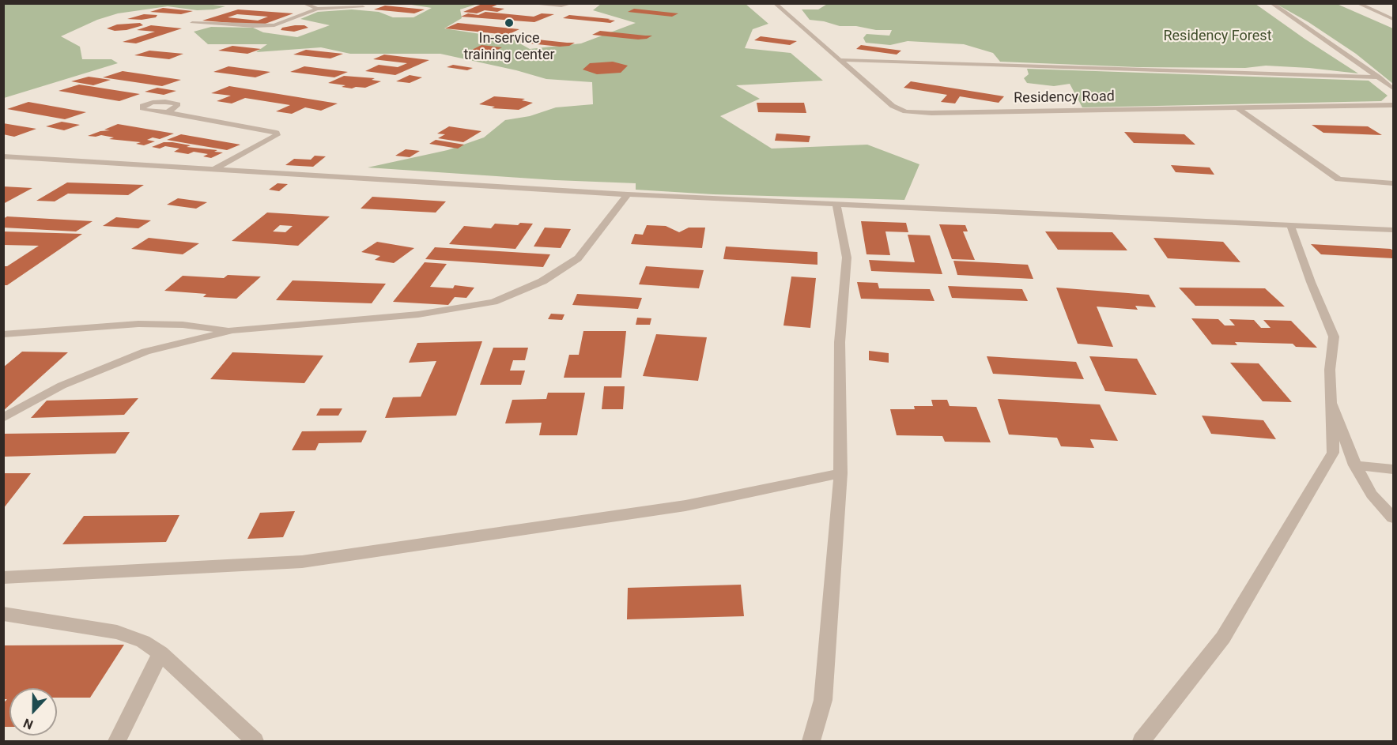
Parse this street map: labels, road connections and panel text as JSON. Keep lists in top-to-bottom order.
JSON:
{
  "streets": {
    "street": ["Residency Road"]
  },
  "parks": ["Residency Forest"],
  "places": ["In-service training center"],
  "north": "bottom"
}
